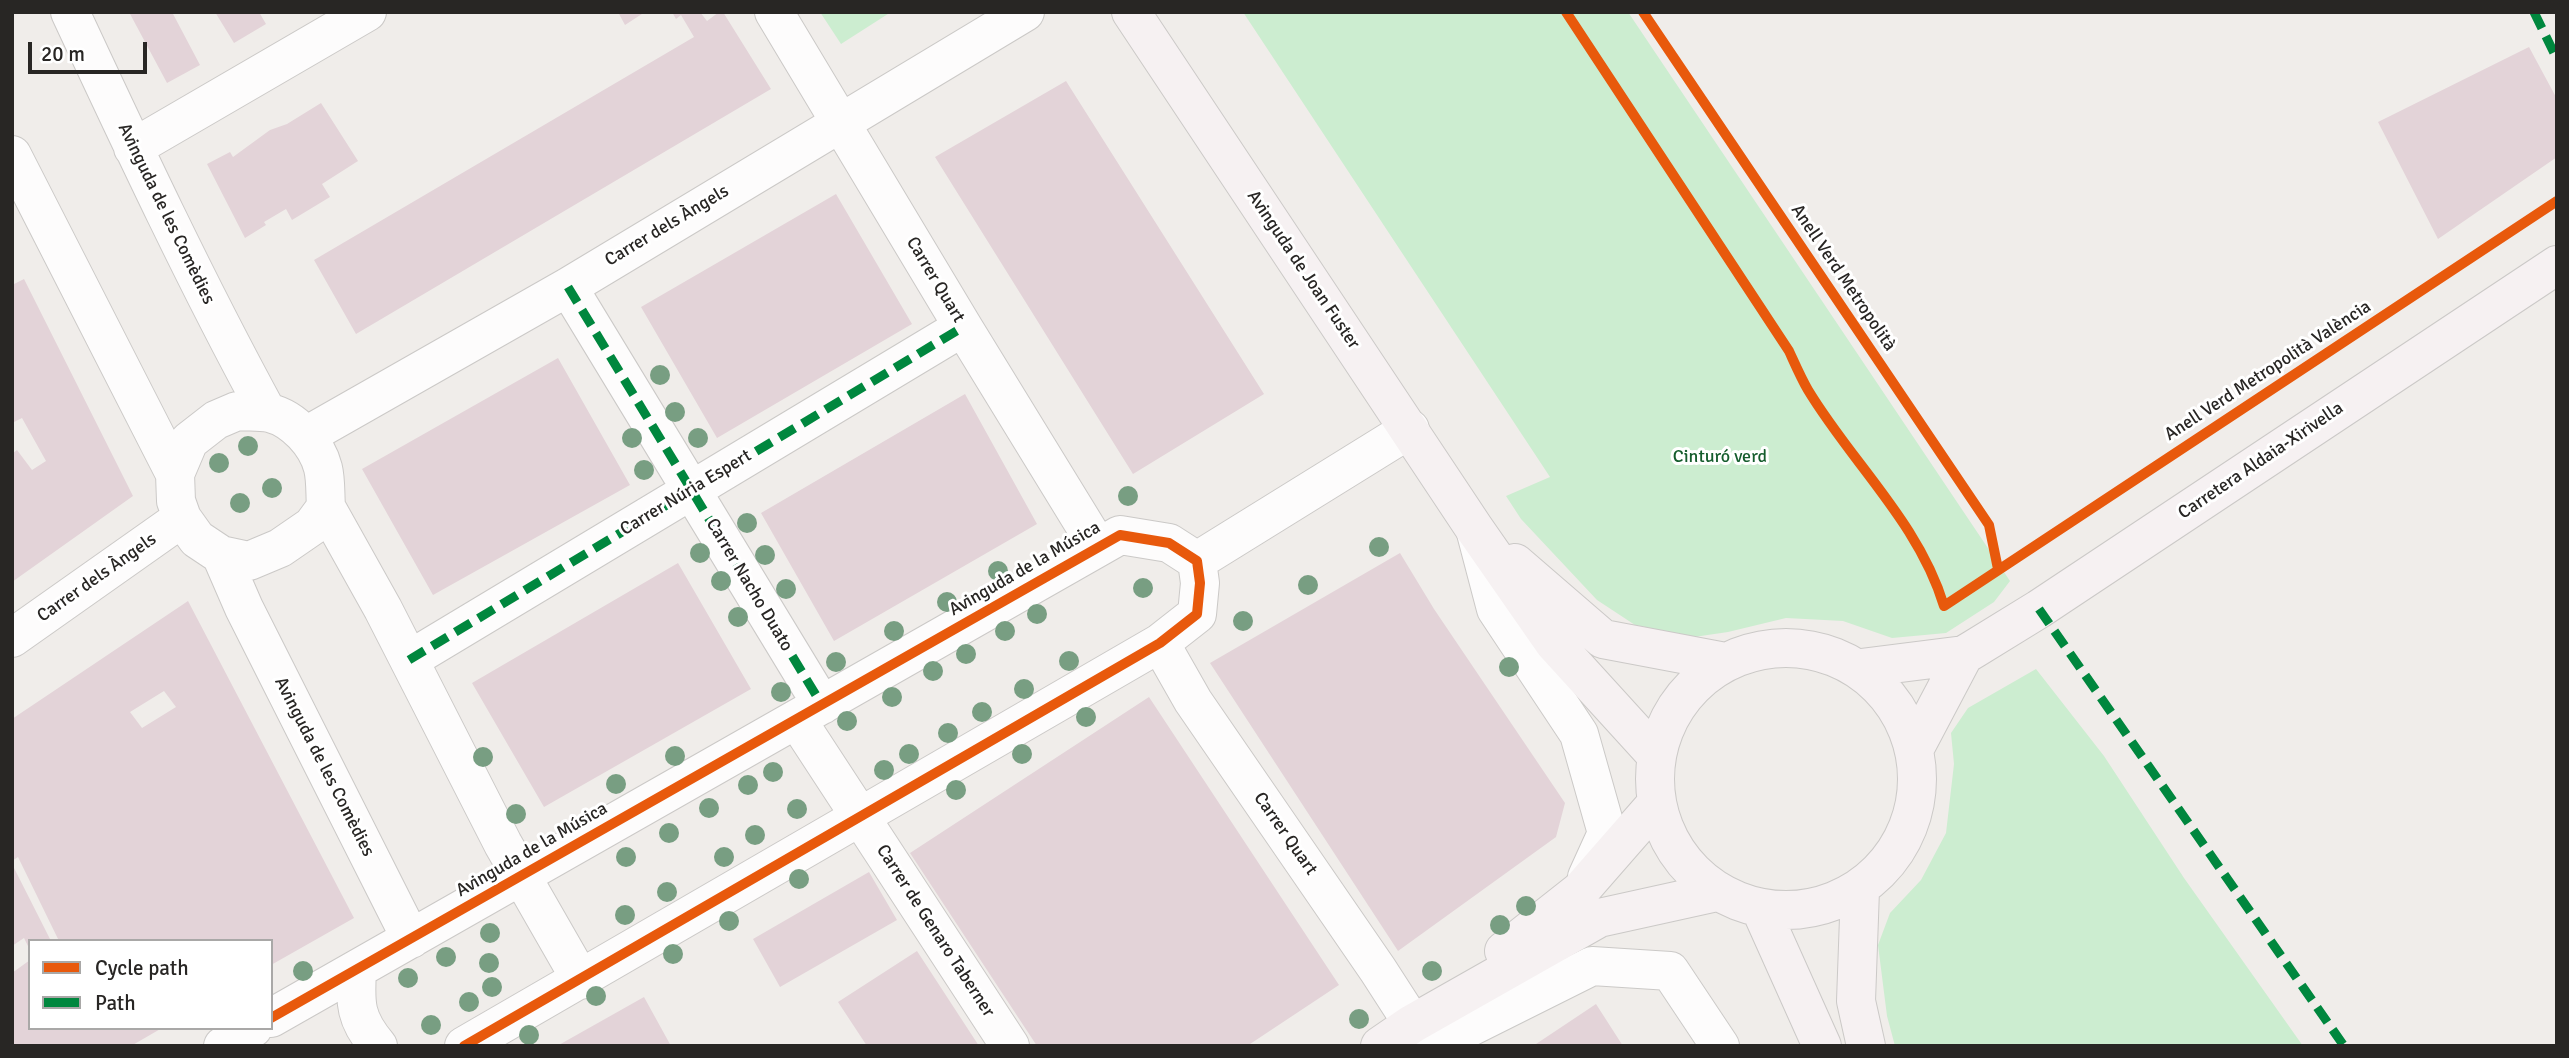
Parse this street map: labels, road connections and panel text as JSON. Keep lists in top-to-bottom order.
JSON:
{
  "streets": {
    "street": [
      "Avinguda de les Comèdies",
      "Carrer dels Àngels",
      "Avinguda de Joan Fuster",
      "Carrer Quart",
      "Carretera Aldaia-Xirivella",
      "Carrer Núria Espert",
      "Avinguda de la Música",
      "Carrer Nacho Duato",
      "Carrer de Genaro Taberner"
    ],
    "cycle path": ["Anell Verd Metropolità", "Anell Verd Metropolità València"]
  },
  "crossings": [
    ["Avinguda de les Comèdies", "Carrer dels Àngels"],
    ["Avinguda de les Comèdies", "Avinguda de la Música"],
    ["Carrer dels Àngels", "Carrer Quart"],
    ["Carrer dels Àngels", "Carrer Nacho Duato"],
    ["Carrer Quart", "Carrer Núria Espert"],
    ["Carrer Quart", "Avinguda de la Música"],
    ["Carrer Núria Espert", "Carrer Nacho Duato"],
    ["Avinguda de la Música", "Carrer Nacho Duato"]
  ],
  "parks": ["Cinturó verd"],
  "legend": ["Cycle path", "Path"],
  "scale_bar": "20 m"
}
